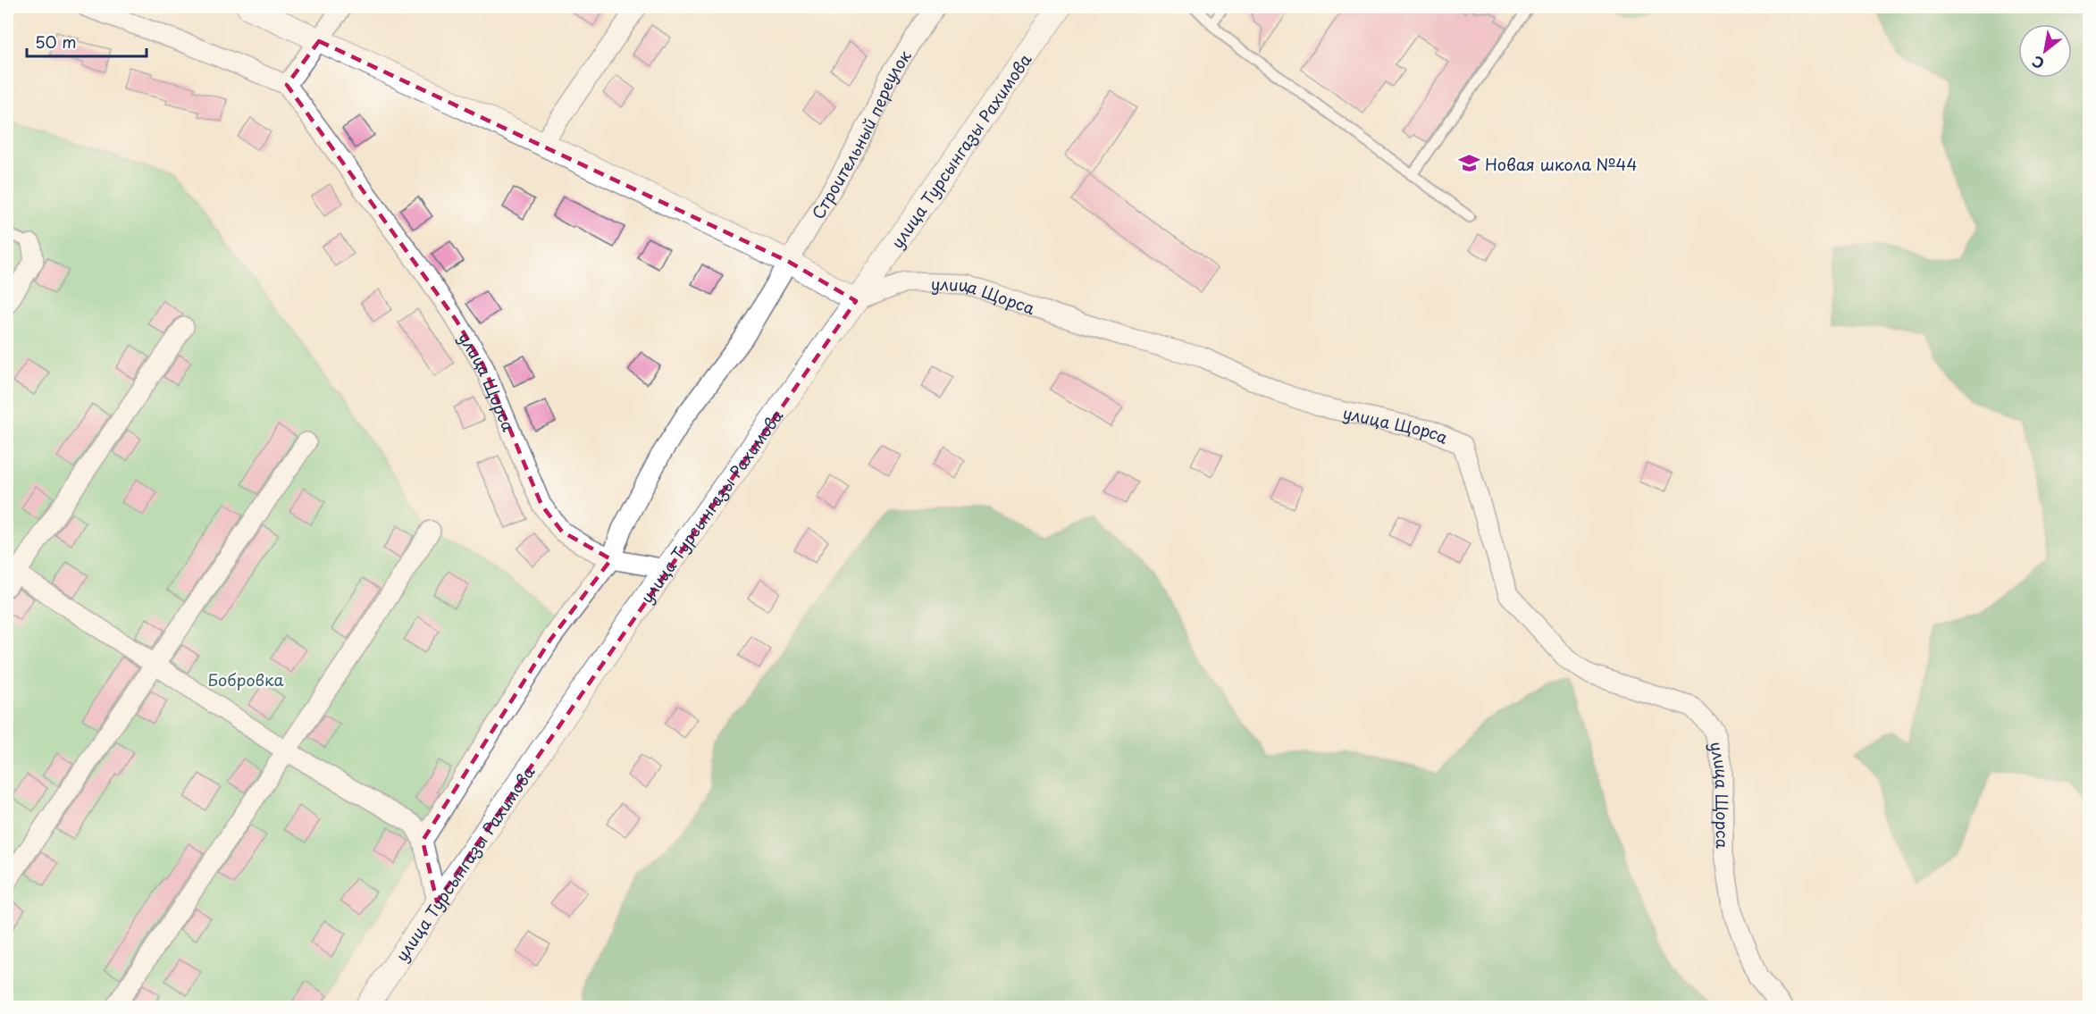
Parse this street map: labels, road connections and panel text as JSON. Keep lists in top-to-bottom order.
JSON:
{
  "streets": {
    "street": ["Строительный переулок", "улица Турсынгазы Рахимова", "улица Щорса"]
  },
  "crossings": [
    ["улица Турсынгазы Рахимова", "улица Щорса"]
  ],
  "parks": ["Бобровка"],
  "places": {
    "school or university": ["Новая школа №44"]
  },
  "scale_bar": "50 m",
  "north": "bottom left"
}
